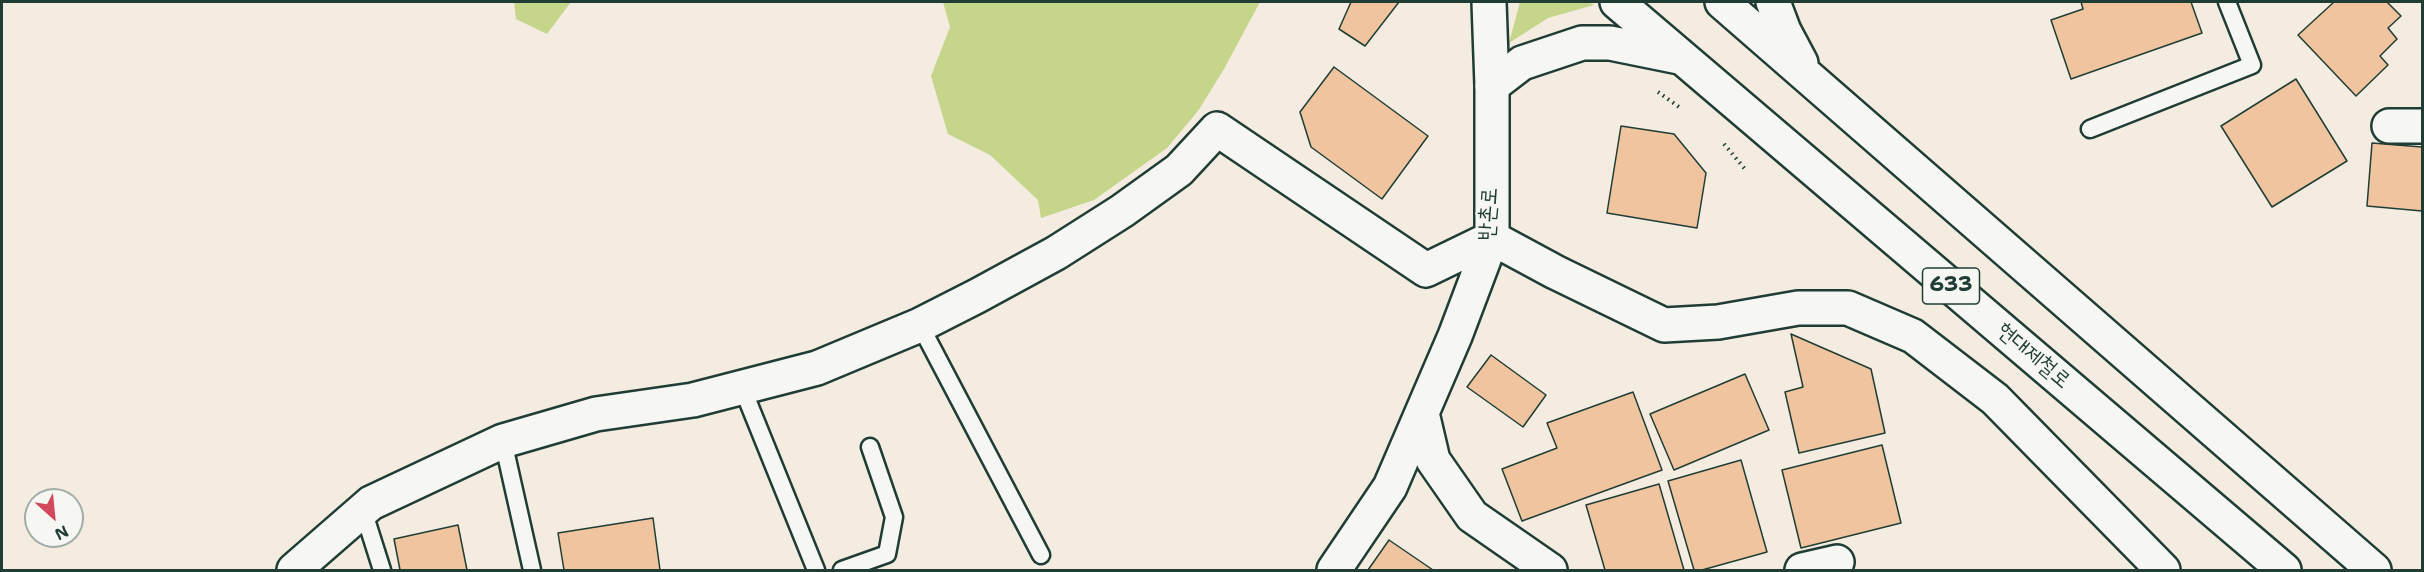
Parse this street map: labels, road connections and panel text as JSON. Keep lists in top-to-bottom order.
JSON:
{
  "streets": {
    "main road": ["반촌로", "633", "현대제철로"]
  },
  "north": "bottom right"
}
